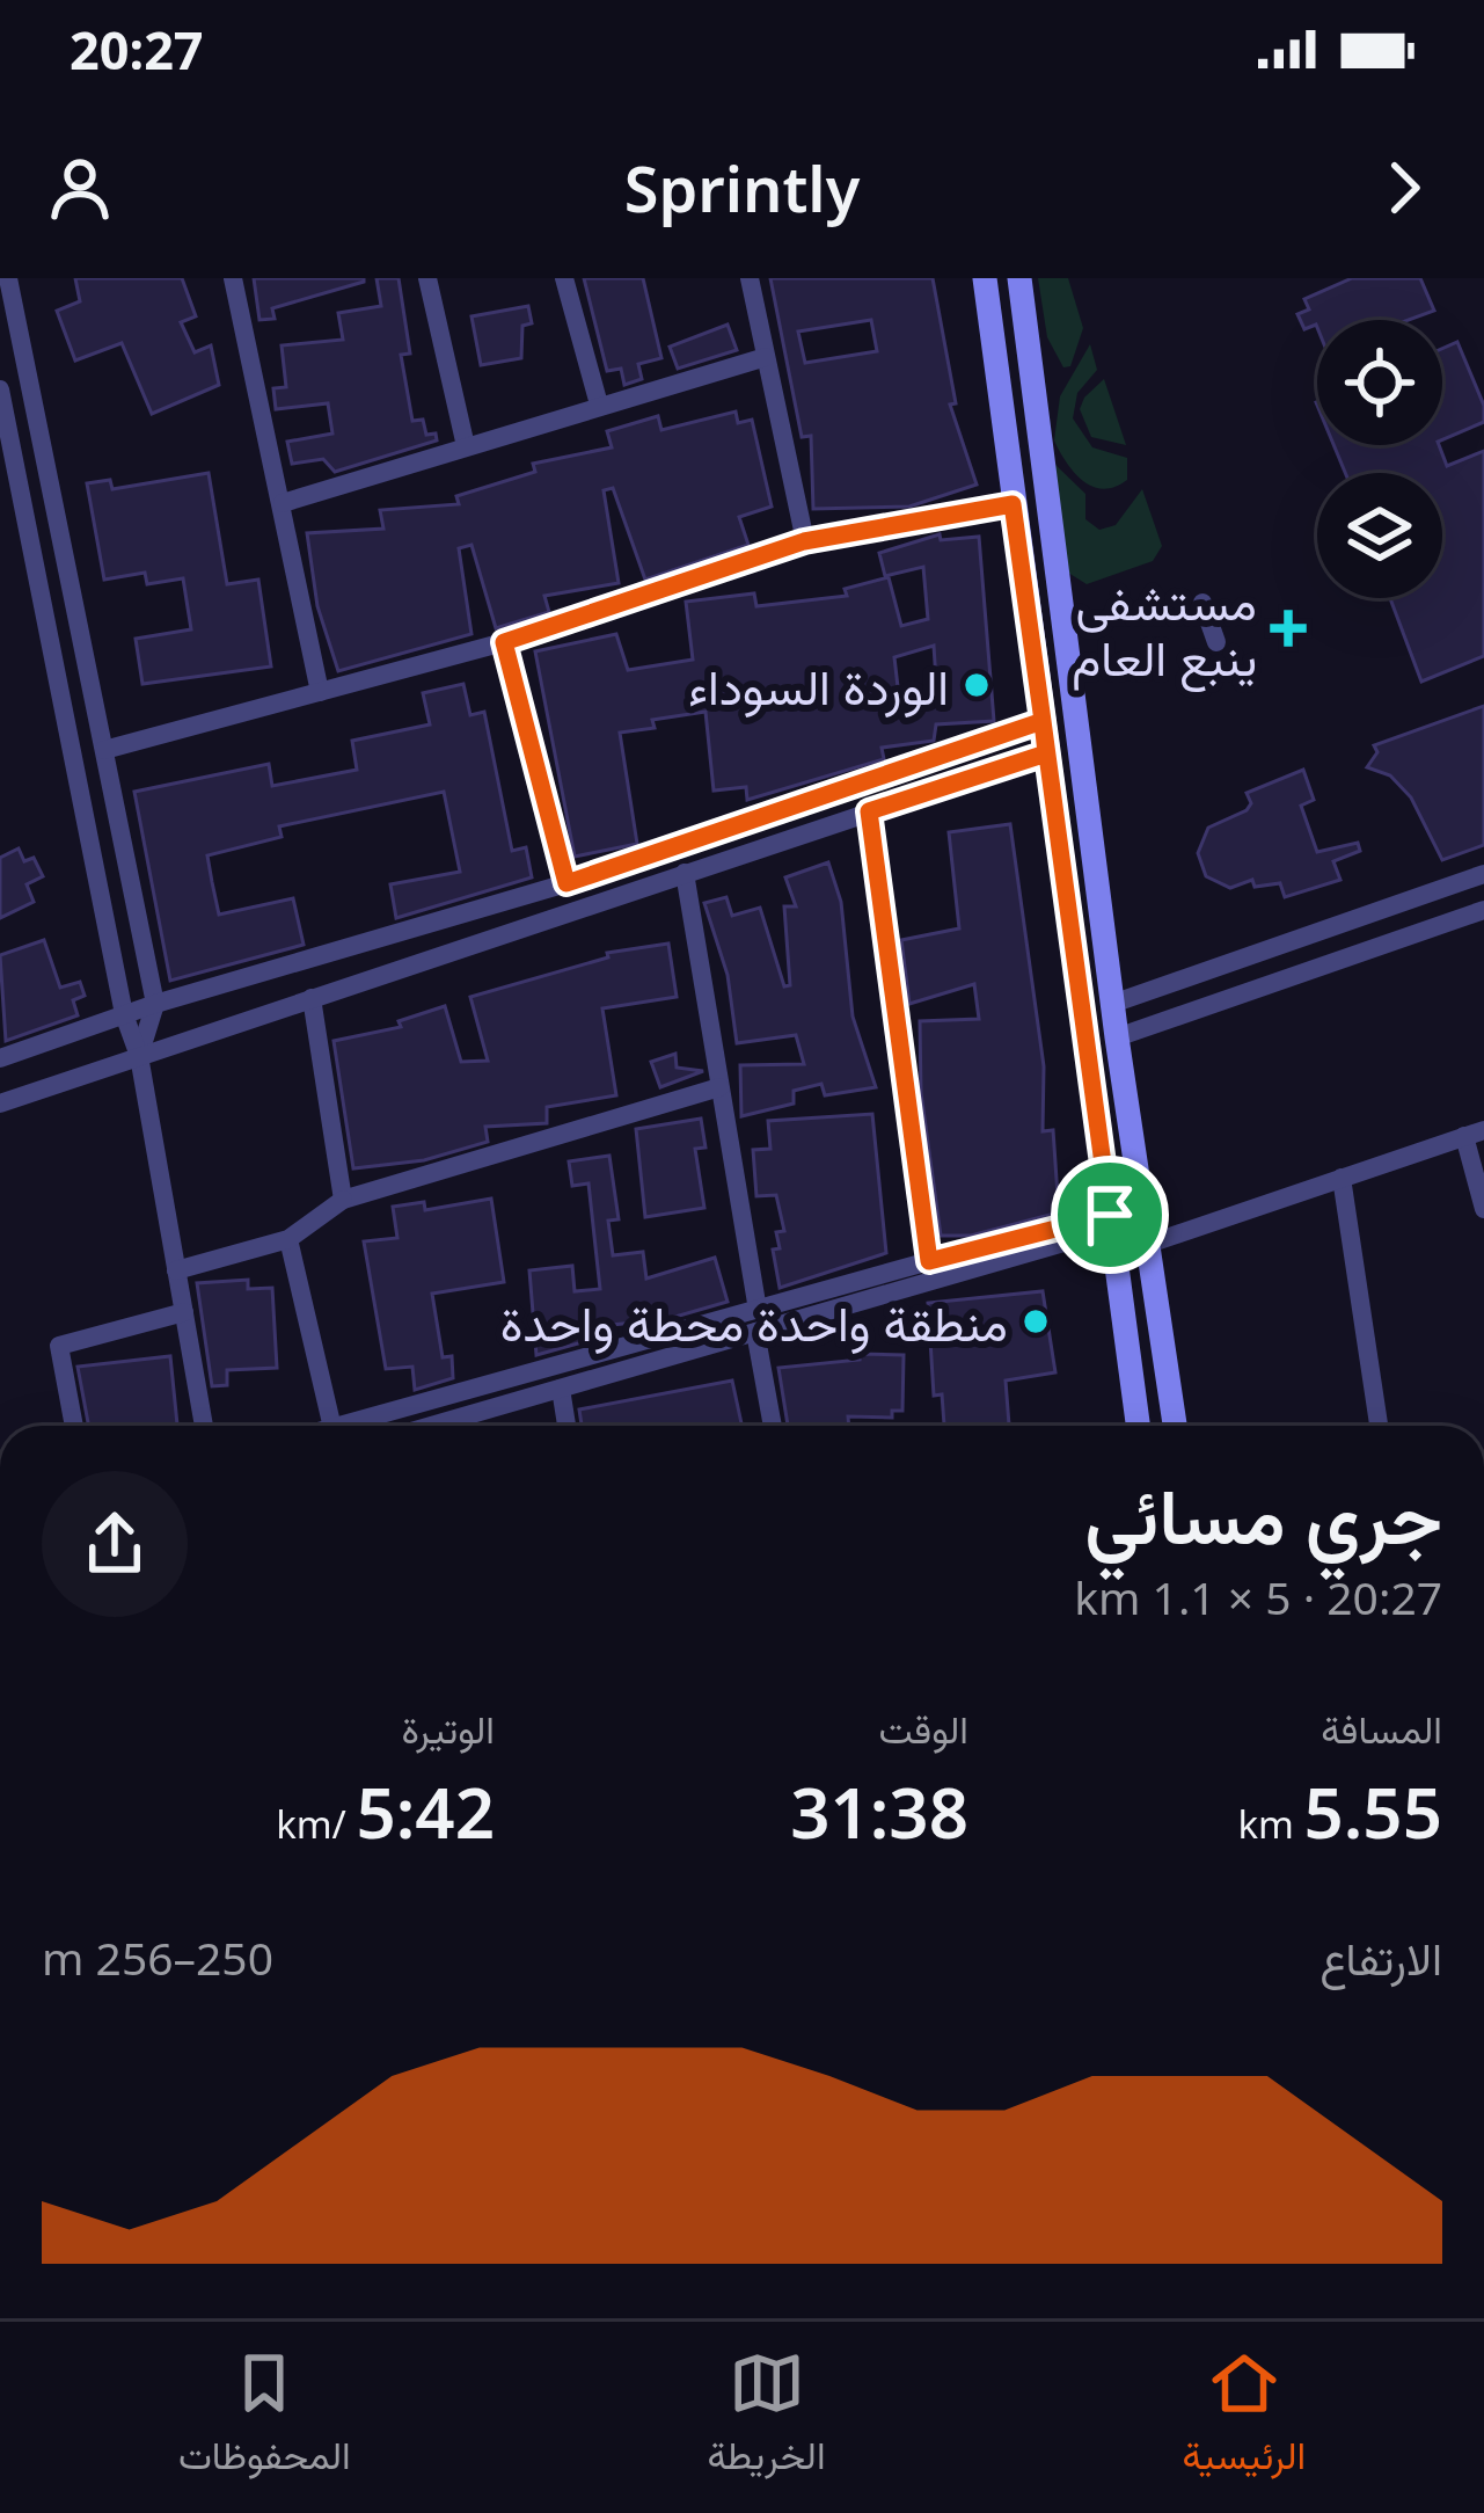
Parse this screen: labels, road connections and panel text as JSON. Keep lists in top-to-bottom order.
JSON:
{
  "places": {
    "health": ["مستشفى ينبع العام"],
    "other": ["الوردة السوداء", "منطقة واحدة محطة واحدة"]
  },
  "page": {
    "status": "20:27",
    "header": "Sprintly",
    "heading": ["جري مسائي", "20:27 · 5 × 1.1 km"],
    "stats": [
      ["المسافة", "5.55 km"],
      ["الوقت", "31:38"],
      ["الوتيرة", "5:42 /km"]
    ],
    "chart": ["الارتفاع", "250–256 m"],
    "tabs": ["الرئيسية", "الخريطة", "المحفوظات"]
  }
}
